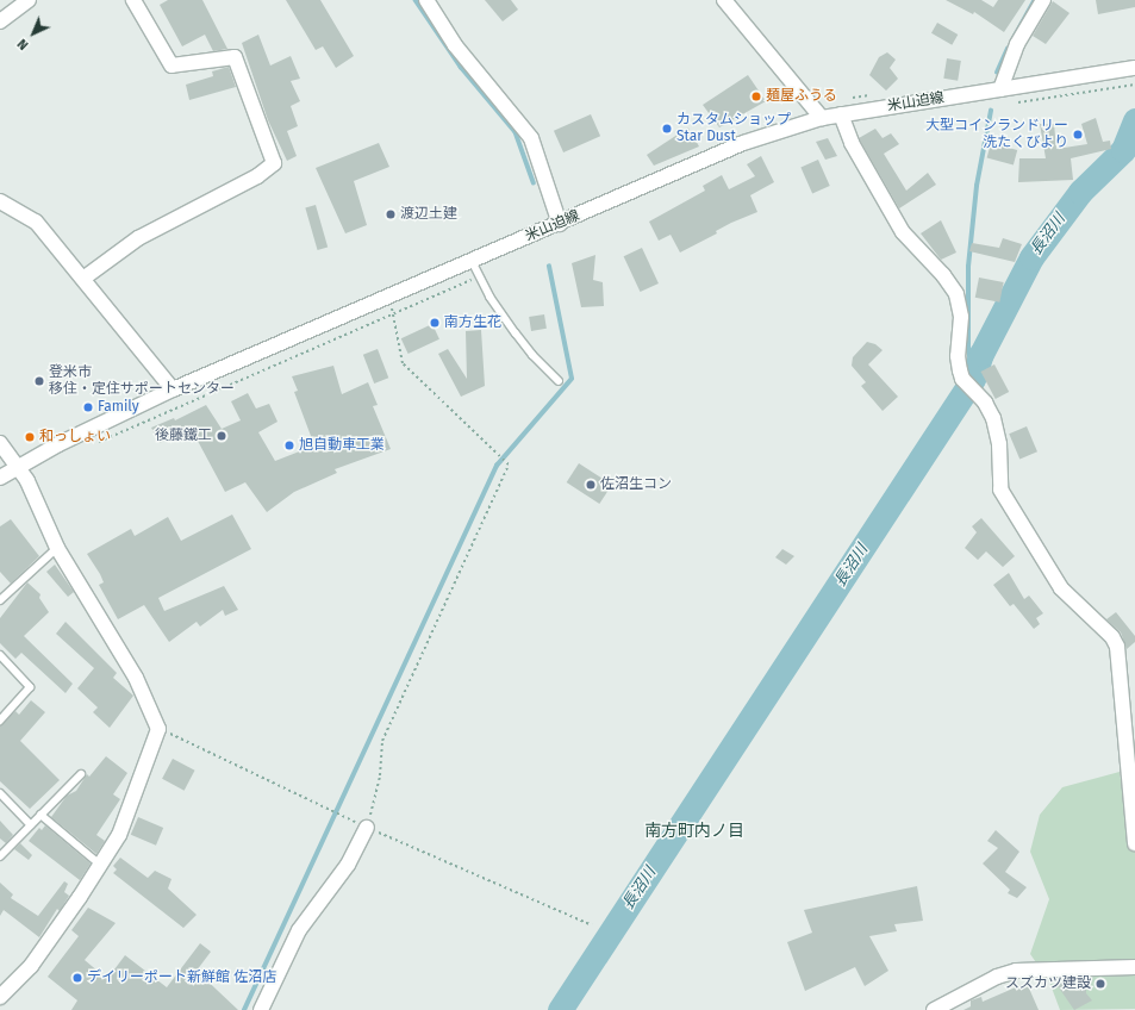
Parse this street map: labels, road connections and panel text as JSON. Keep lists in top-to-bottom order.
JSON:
{
  "streets": {
    "street": ["米山迫線"]
  },
  "districts": ["南方町内ノ目"],
  "water": ["長沼川"],
  "places": [
    "麺屋ふうる",
    "カスタムショップ Star Dust",
    "大型コインランドリー 洗たくびより",
    "渡辺土建",
    "南方生花",
    "登米市 移住・定住サポートセンター",
    "Family",
    "後藤鐵工",
    "和っしょい",
    "旭自動車工業",
    "佐沼生コン",
    "デイリーポート新鮮館 佐沼店",
    "スズカツ建設"
  ],
  "north": "bottom left"
}
